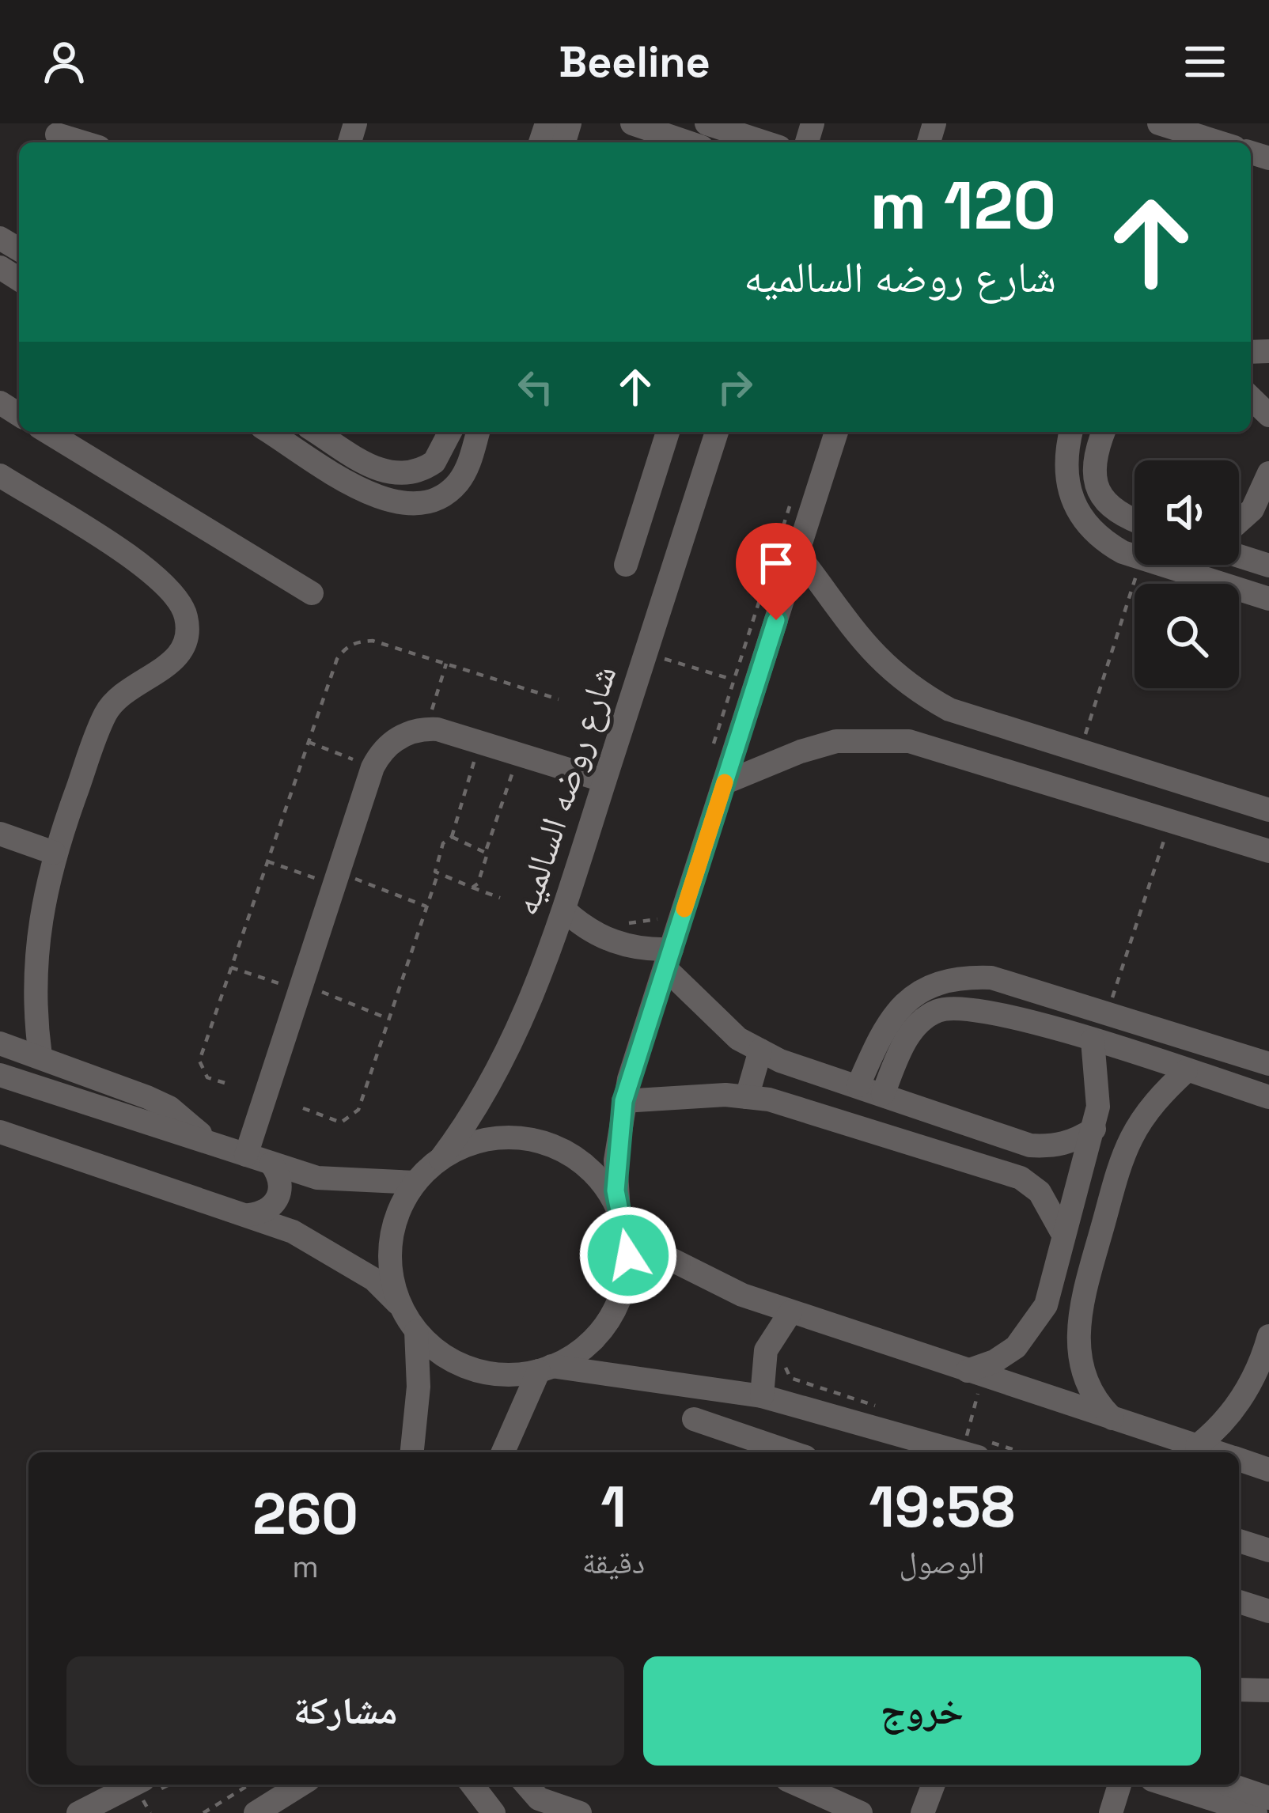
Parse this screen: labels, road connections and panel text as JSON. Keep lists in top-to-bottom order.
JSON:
{
  "streets": {
    "street": ["شارع روضه السالميه"]
  },
  "page": {
    "header": "Beeline",
    "turn": ["120 m", "شارع روضه السالميه"],
    "eta": [
      "19:58",
      "الوصول",
      "1",
      "دقيقة",
      "260",
      "m"
    ],
    "buttons": ["خروج", "مشاركة"]
  }
}
